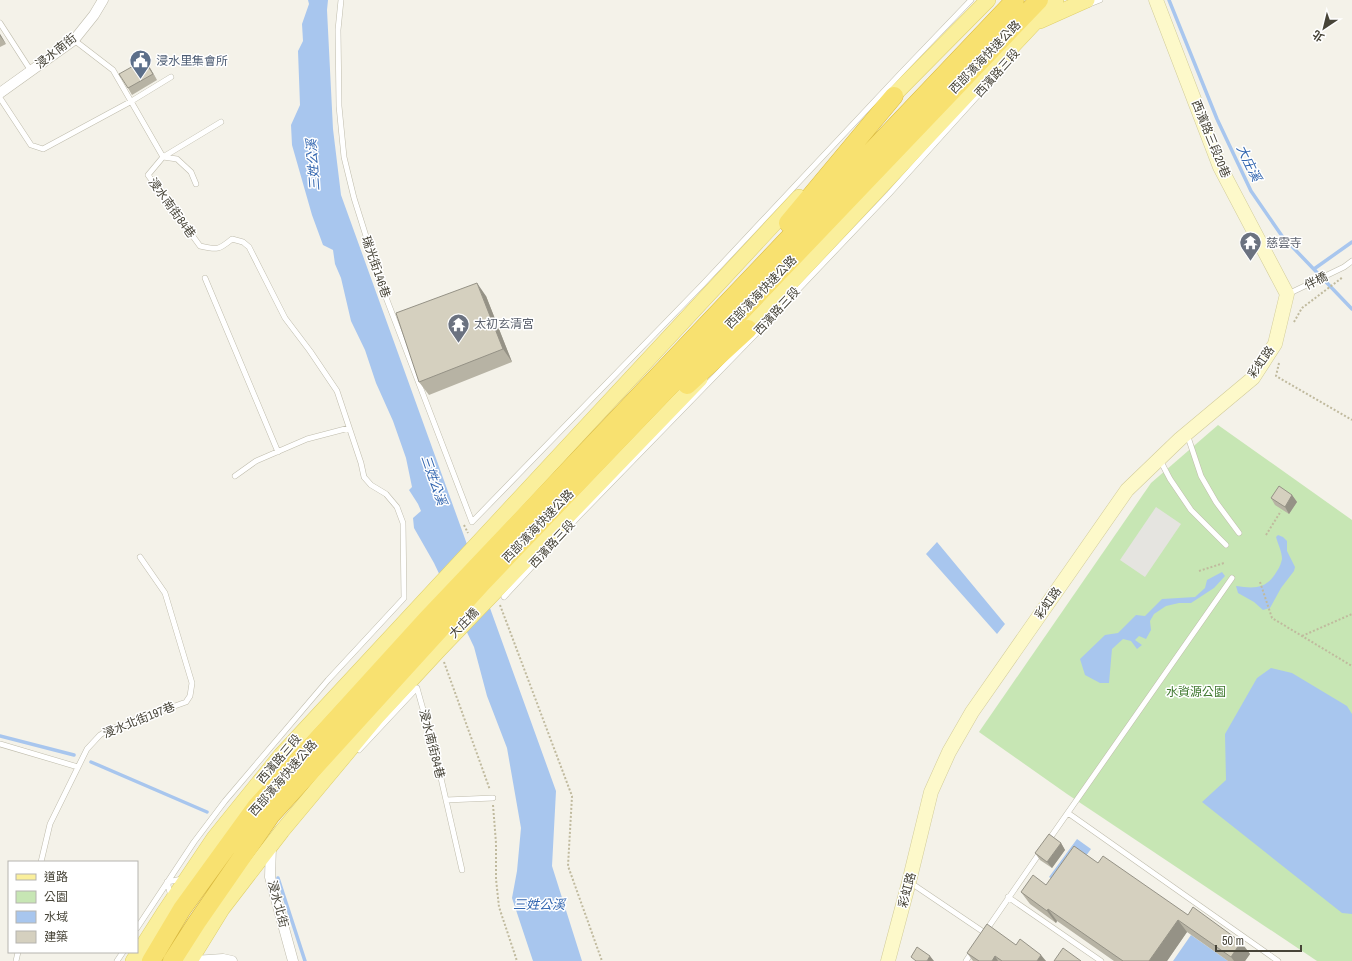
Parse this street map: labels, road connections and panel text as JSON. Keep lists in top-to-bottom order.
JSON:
{
  "streets": {
    "highway": ["西部濱海快速公路", "大庄橋"],
    "main road": ["西濱路三段"],
    "street": [
      "浸水南街",
      "西濱路三段20巷",
      "彩虹路",
      "浸水北街"
    ],
    "lane": [
      "浸水南街84巷",
      "瑞光街146巷",
      "伴橋",
      "浸水北街197巷"
    ]
  },
  "crossings": [
    ["西部濱海快速公路", "西濱路三段"],
    ["西部濱海快速公路", "大庄橋"],
    ["西濱路三段", "浸水南街84巷"],
    ["西濱路三段", "大庄橋"],
    ["西濱路三段20巷", "伴橋"],
    ["西濱路三段20巷", "彩虹路"],
    ["伴橋", "彩虹路"]
  ],
  "water": ["大庄溪", "三姓公溪"],
  "parks": ["水資源公園"],
  "places": {
    "public building": ["浸水里集會所"],
    "temple": ["慈雲寺", "太初玄清宮"]
  },
  "legend": [
    "道路",
    "公園",
    "水域",
    "建築"
  ],
  "scale_bar": "50 m",
  "north": "bottom left"
}
